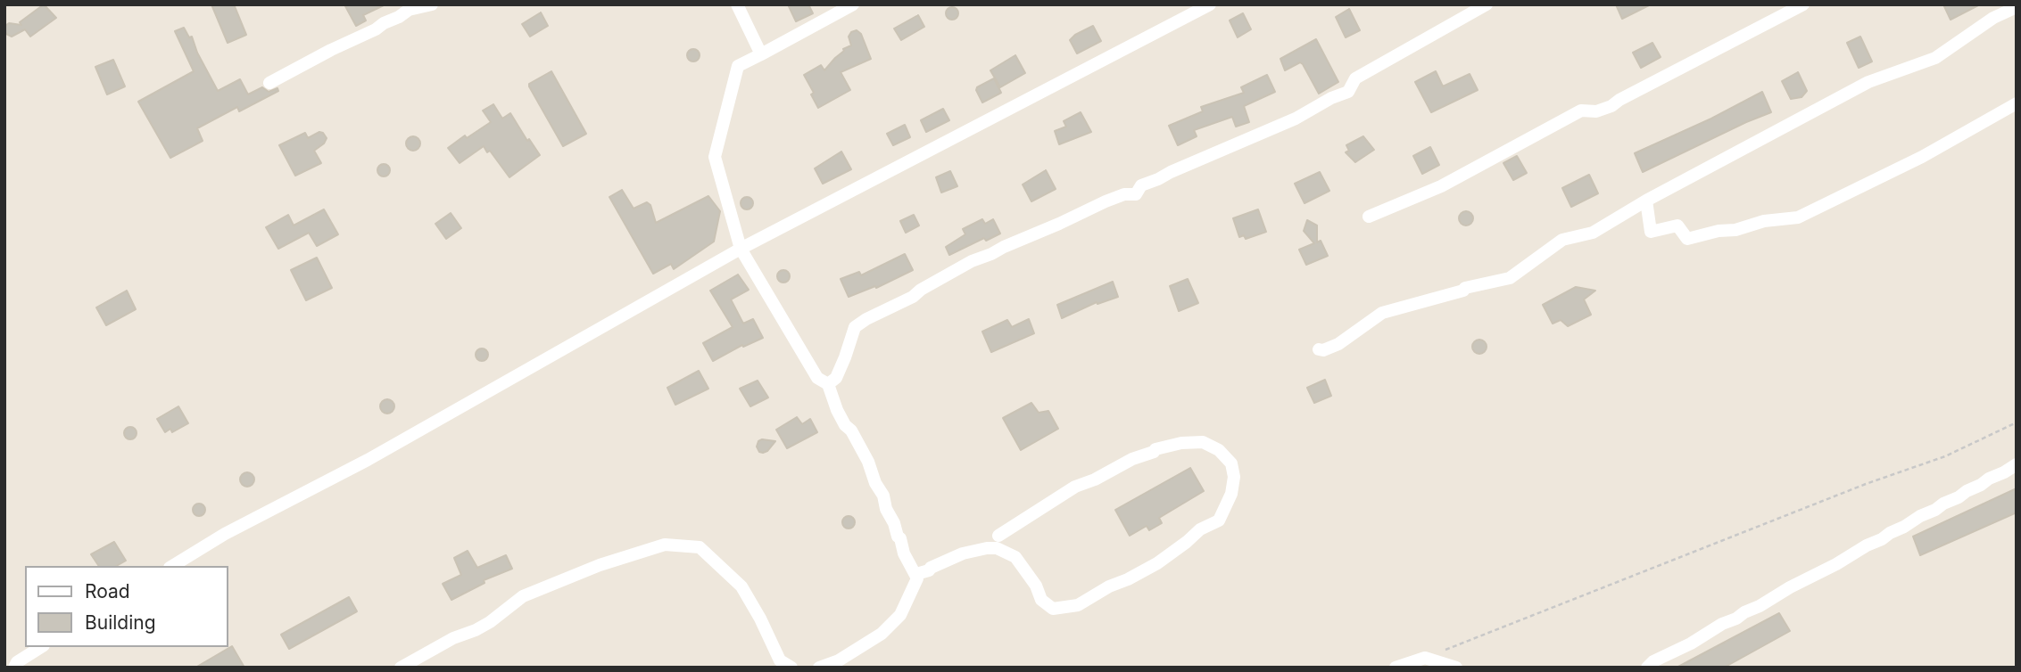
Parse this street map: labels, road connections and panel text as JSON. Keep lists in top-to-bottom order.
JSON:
{
  "legend": ["Road", "Building"]
}
